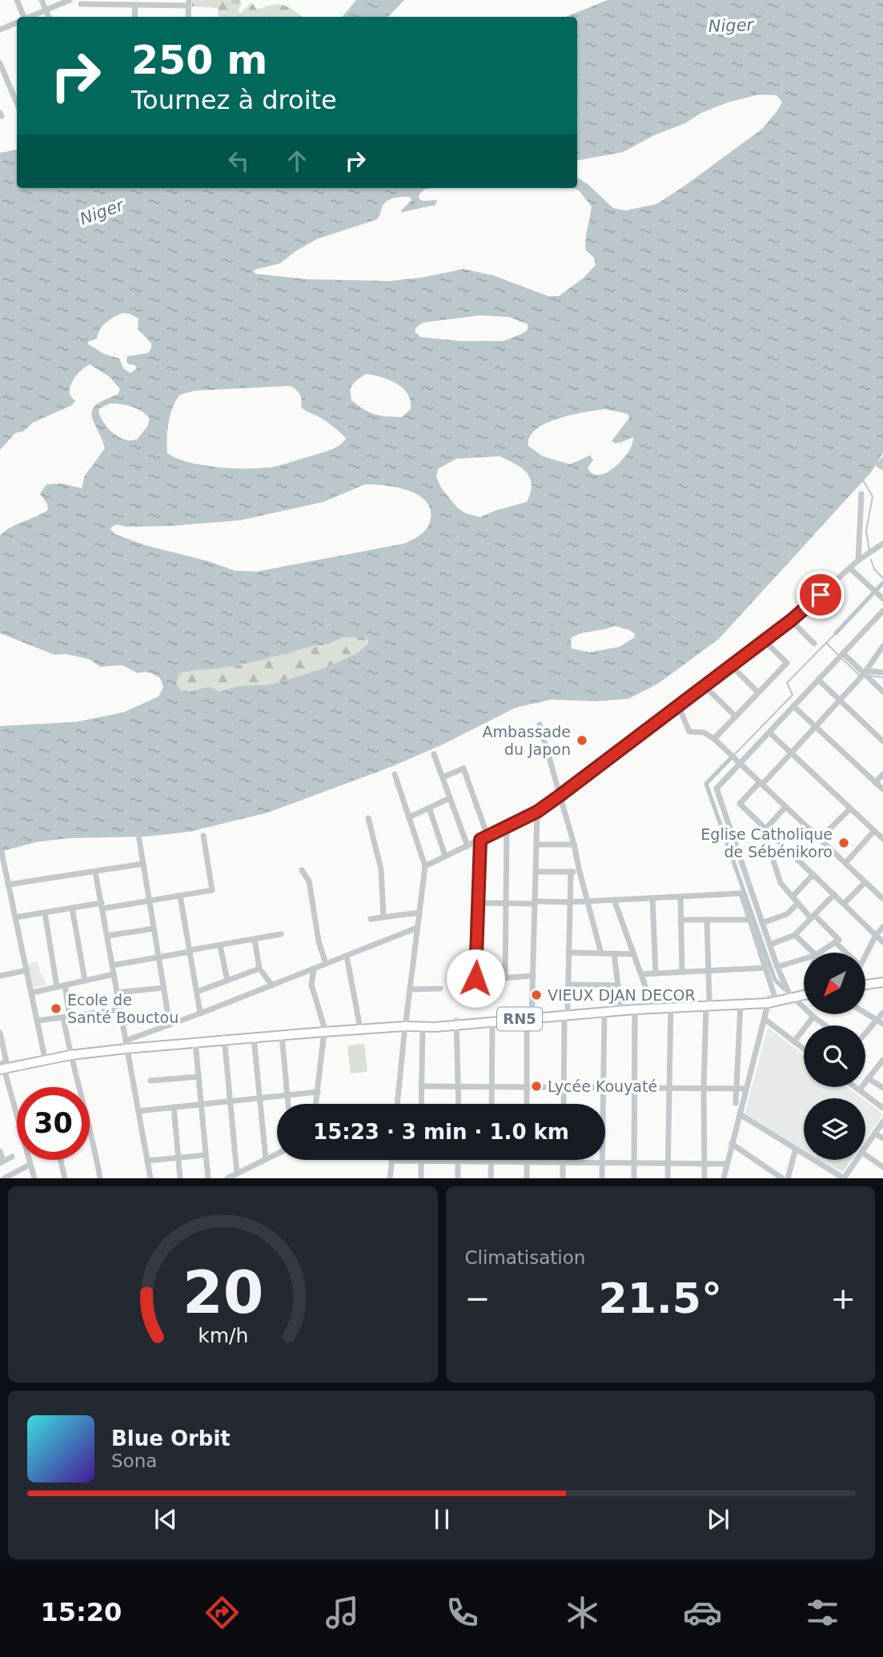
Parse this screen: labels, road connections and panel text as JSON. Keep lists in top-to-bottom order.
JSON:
{
  "streets": {
    "highway": ["RN5"]
  },
  "water": ["Niger"],
  "places": [
    "Ambassade du Japon",
    "Eglise Catholique de Sébénikoro",
    "VIEUX DJAN DECOR",
    "Ecole de Santé Bouctou",
    "Lycée Kouyaté"
  ],
  "north": "bottom left",
  "page": {
    "turn": ["250 m", "Tournez à droite"],
    "limit": "30",
    "trip": "15:23 · 3 min · 1.0 km",
    "tile": "Climatisation",
    "heat": ["−", "21.5°", "+"],
    "song": ["Blue Orbit", "Sona"],
    "tabs": "15:20",
    "gauge": ["20", "km/h"]
  }
}
